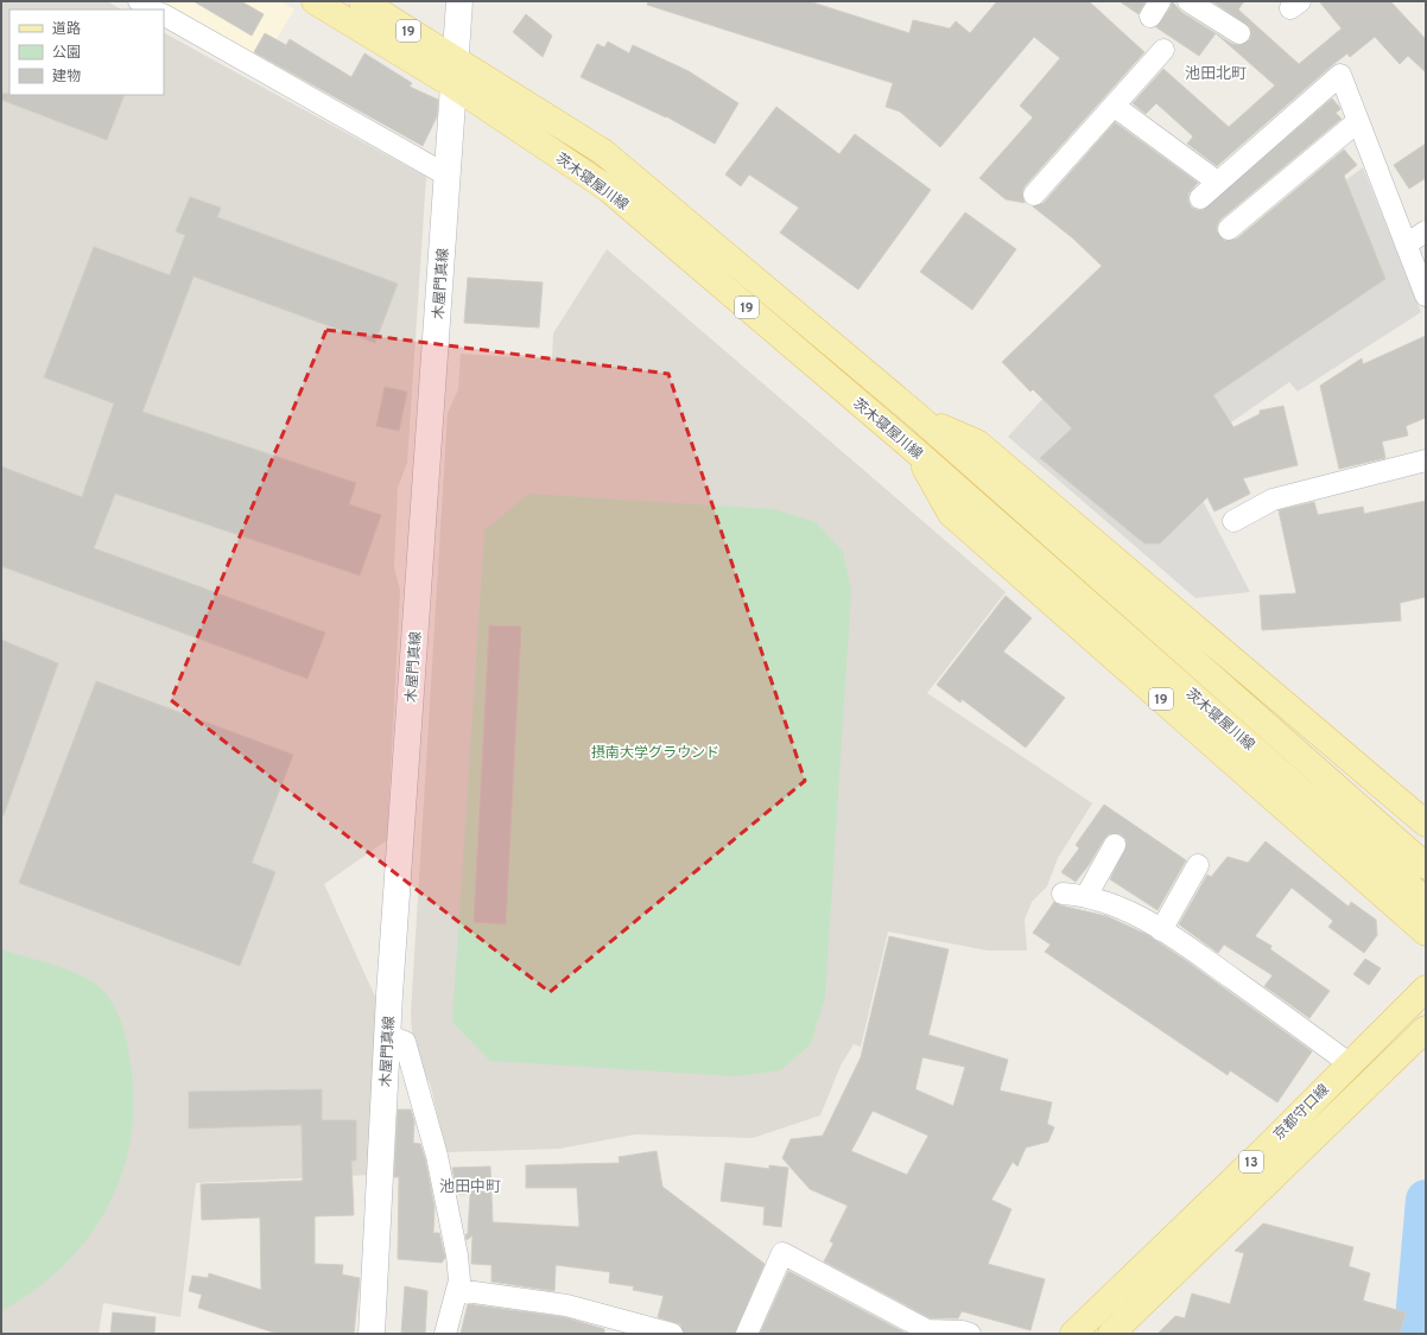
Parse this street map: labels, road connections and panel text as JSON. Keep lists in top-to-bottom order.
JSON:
{
  "streets": {
    "main road": [
      "19",
      "茨木寝屋川線",
      "木屋門真線",
      "京都守口線",
      "13"
    ]
  },
  "crossings": [
    ["19", "茨木寝屋川線"],
    ["茨木寝屋川線", "木屋門真線"]
  ],
  "districts": ["池田北町", "池田中町"],
  "parks": ["摂南大学グラウンド"],
  "legend": ["道路", "公園", "建物"]
}
